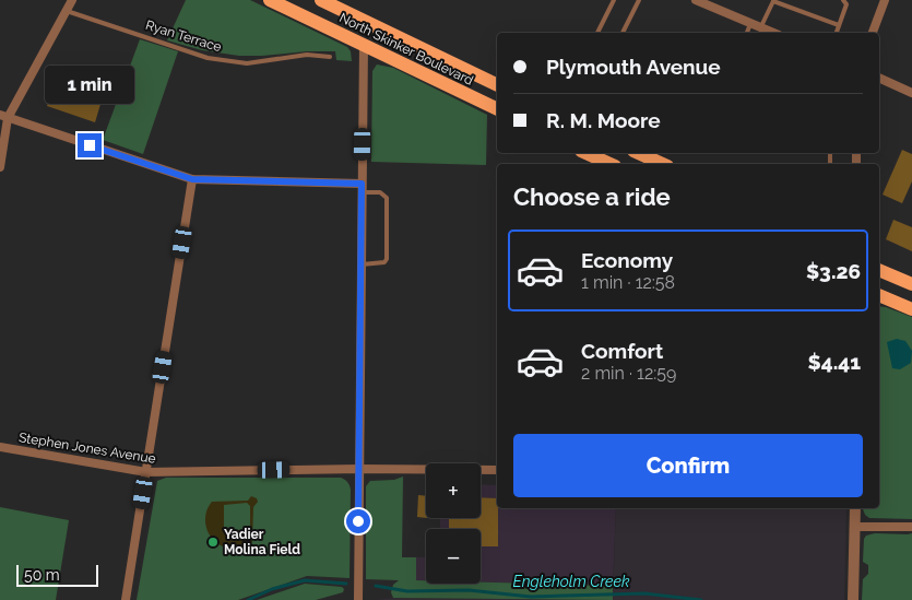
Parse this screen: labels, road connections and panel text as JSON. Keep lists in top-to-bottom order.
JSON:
{
  "streets": {
    "main road": ["North Skinker Boulevard"],
    "street": ["Stephen Jones Avenue"],
    "lane": ["Ryan Terrace"]
  },
  "water": ["Engleholm Creek"],
  "places": ["Yadier Molina Field"],
  "scale_bar": "50 m",
  "page": {
    "banner": ["Plymouth Avenue", "R. M. Moore"],
    "bubble": "1 min",
    "heading": "Choose a ride",
    "list": [
      {
        "name": "Economy",
        "note": "1 min · 12:58",
        "value": "$3.26"
      },
      {
        "name": "Comfort",
        "note": "2 min · 12:59",
        "value": "$4.41"
      }
    ],
    "buttons": "Confirm",
    "map_buttons": ["+", "−"],
    "scale": "50 m"
  }
}
